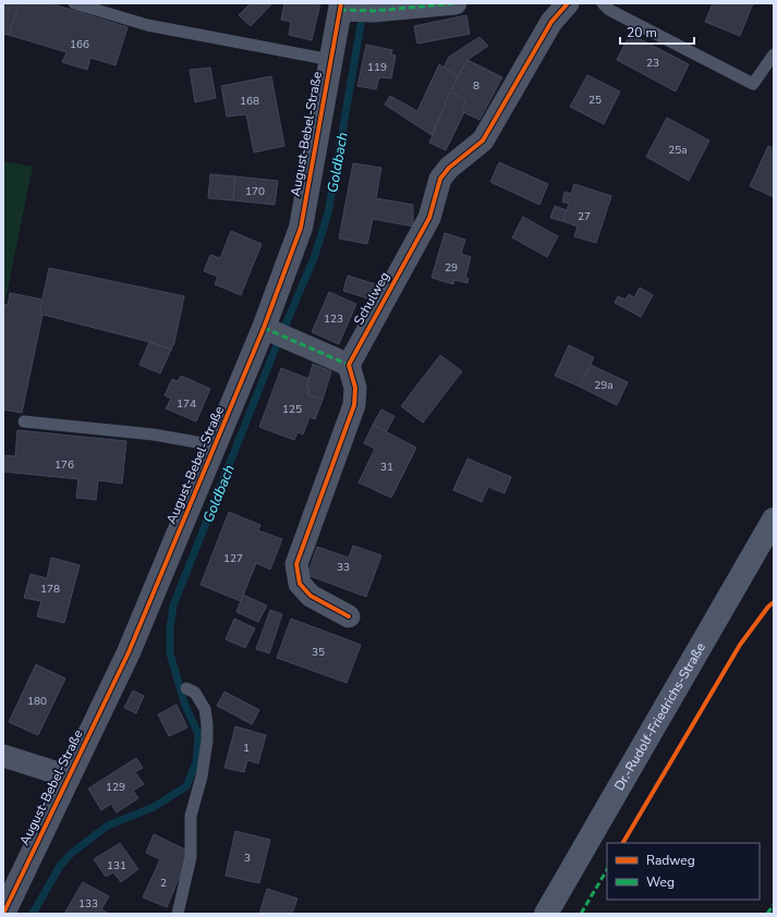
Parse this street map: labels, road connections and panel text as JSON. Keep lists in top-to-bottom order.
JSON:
{
  "streets": {
    "main road": ["Dr.-Rudolf-Friedrichs-Straße"],
    "street": ["August-Bebel-Straße", "Schulweg"]
  },
  "water": ["Goldbach"],
  "house_numbers": [
    "166",
    "23",
    "119",
    "8",
    "25",
    "168",
    "25a",
    "170",
    "27",
    "29",
    "123",
    "29a",
    "174",
    "125",
    "176",
    "31",
    "127",
    "33",
    "178",
    "35",
    "180",
    "1",
    "129",
    "3",
    "131",
    "2",
    "133"
  ],
  "legend": ["Radweg", "Weg"],
  "scale_bar": "20 m"
}
